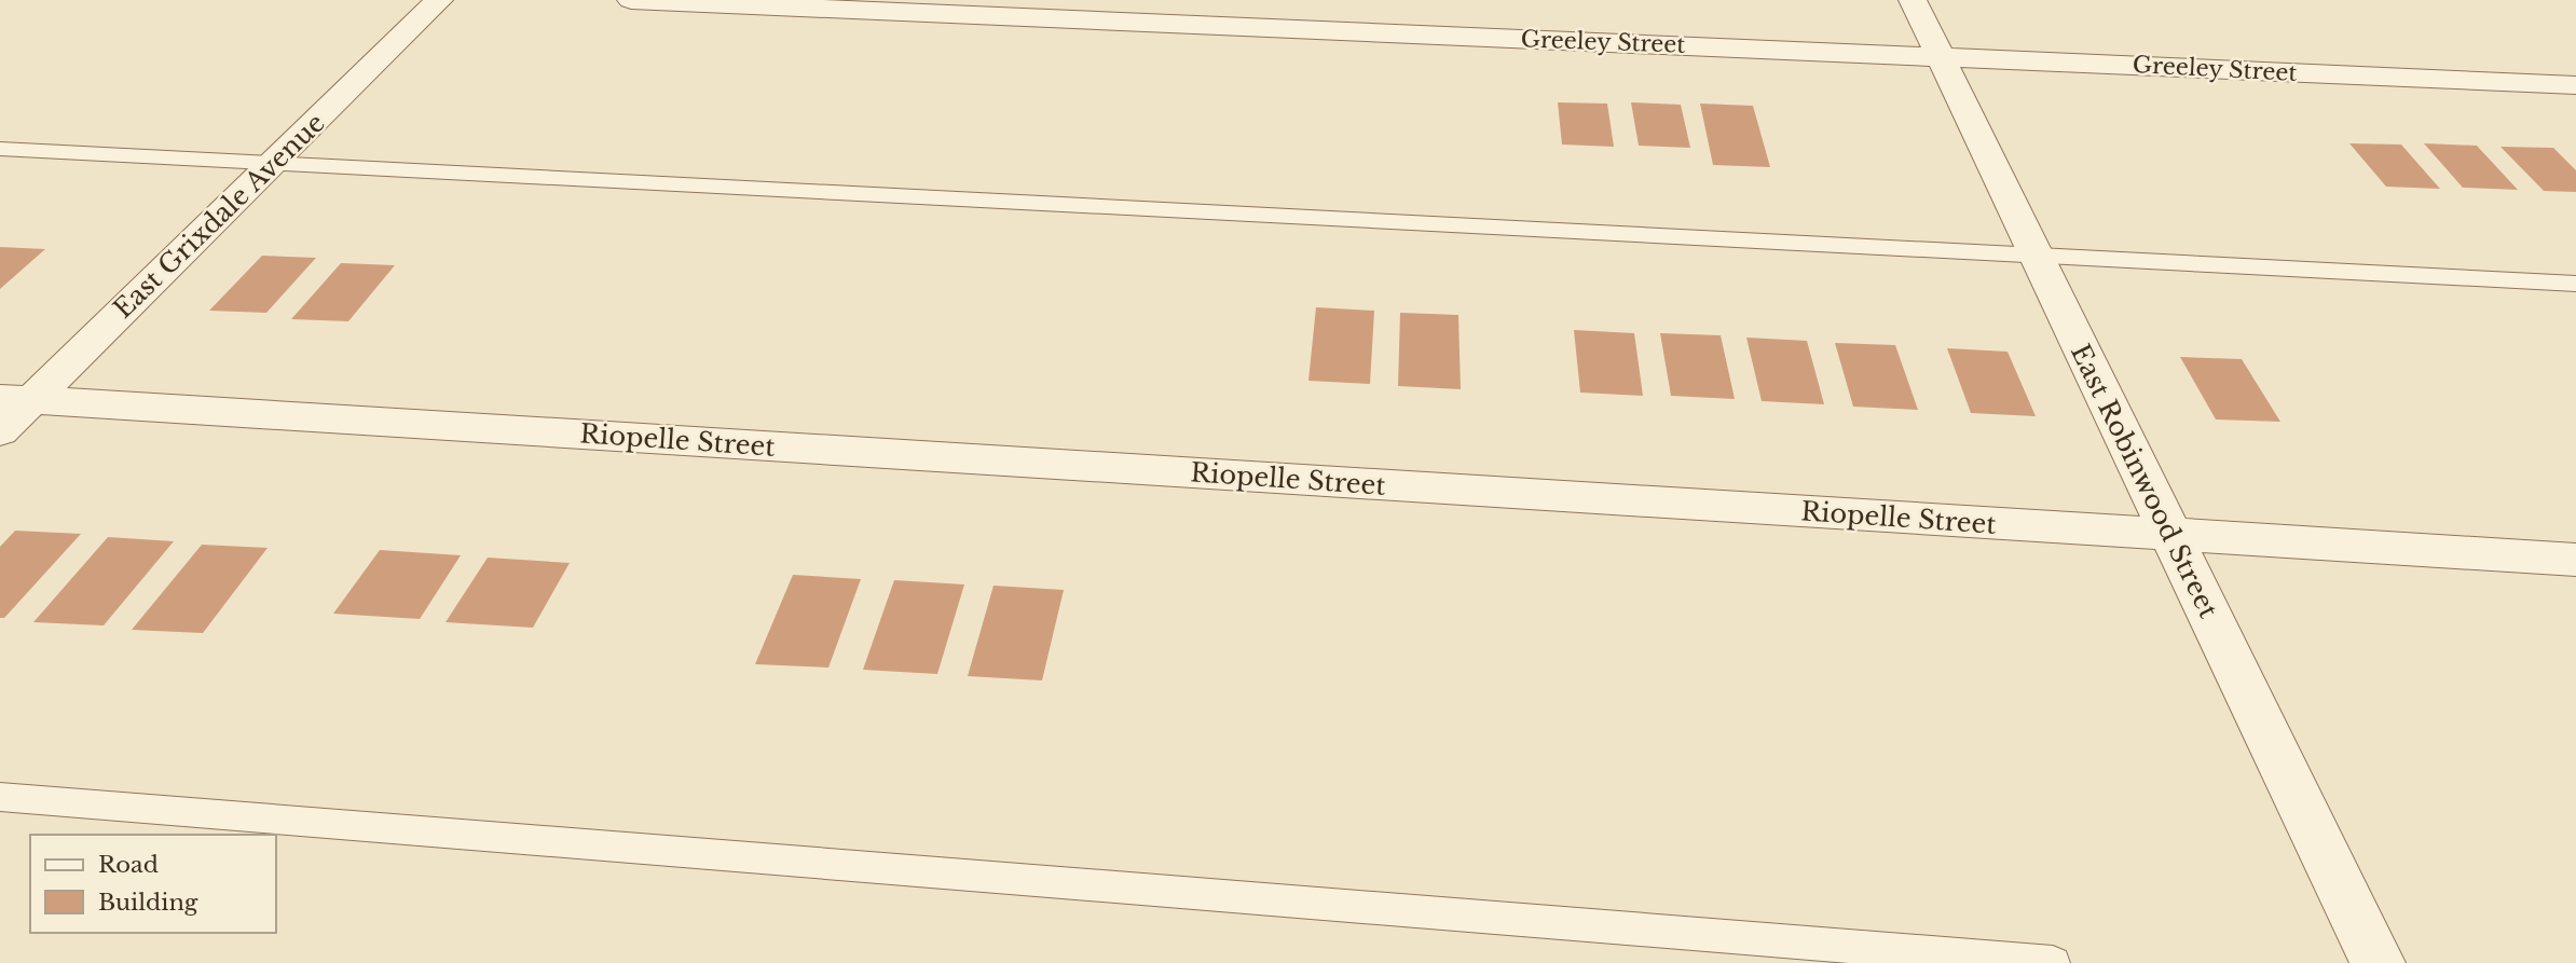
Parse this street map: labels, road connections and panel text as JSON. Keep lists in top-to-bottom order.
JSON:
{
  "streets": {
    "street": [
      "Greeley Street",
      "East Grixdale Avenue",
      "Riopelle Street",
      "East Robinwood Street"
    ]
  },
  "crossings": [
    ["Greeley Street", "East Robinwood Street"],
    ["East Grixdale Avenue", "Riopelle Street"],
    ["Riopelle Street", "East Robinwood Street"]
  ],
  "legend": ["Road", "Building"]
}
